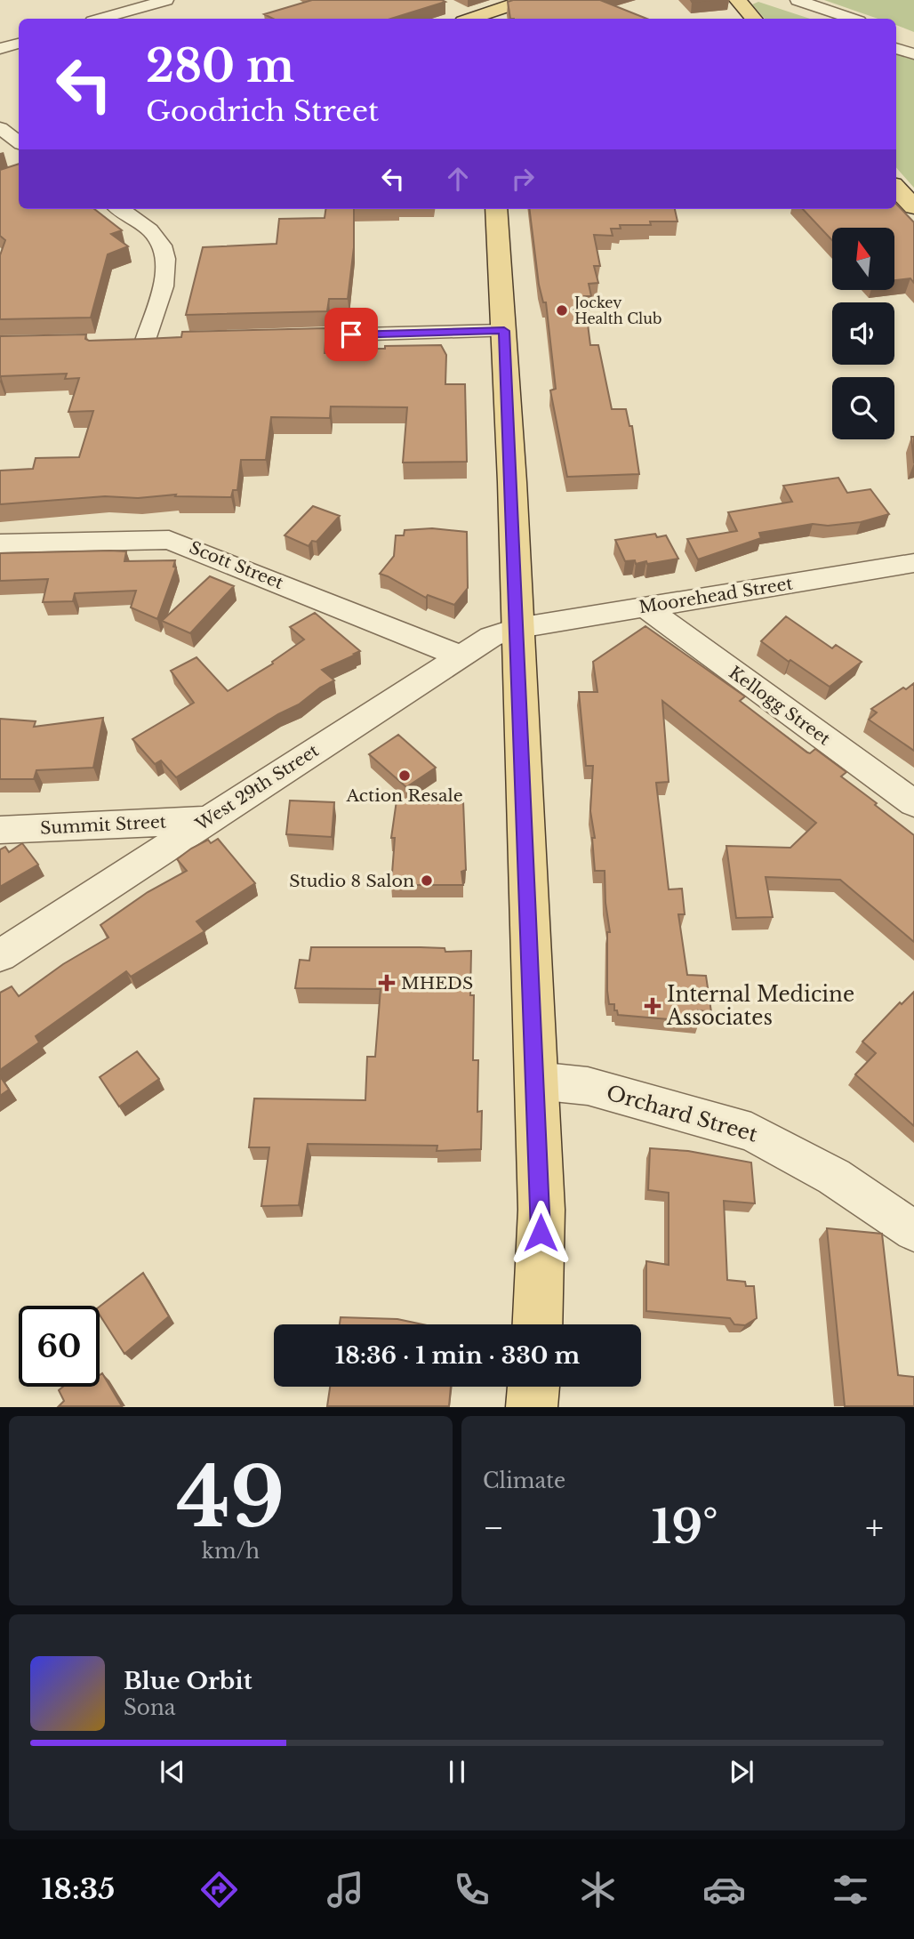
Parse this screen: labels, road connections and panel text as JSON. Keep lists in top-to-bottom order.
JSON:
{
  "streets": {
    "street": [
      "Scott Street",
      "Moorehead Street",
      "Kellogg Street",
      "West 29th Street",
      "Summit Street",
      "Orchard Street"
    ]
  },
  "crossings": [
    ["Scott Street", "West 29th Street"],
    ["Moorehead Street", "Kellogg Street"],
    ["Moorehead Street", "West 29th Street"],
    ["West 29th Street", "Summit Street"]
  ],
  "places": {
    "other": ["Jockey Health Club", "Action Resale", "Studio 8 Salon"],
    "health": ["MHEDS", "Internal Medicine Associates"]
  },
  "north": "top",
  "page": {
    "turn": ["280 m", "Goodrich Street"],
    "limit": "60",
    "trip": "18:36 · 1 min · 330 m",
    "tile": [
      ["49", "km/h"],
      "Climate"
    ],
    "heat": ["−", "19°", "+"],
    "song": ["Blue Orbit", "Sona"],
    "tabs": "18:35"
  }
}
